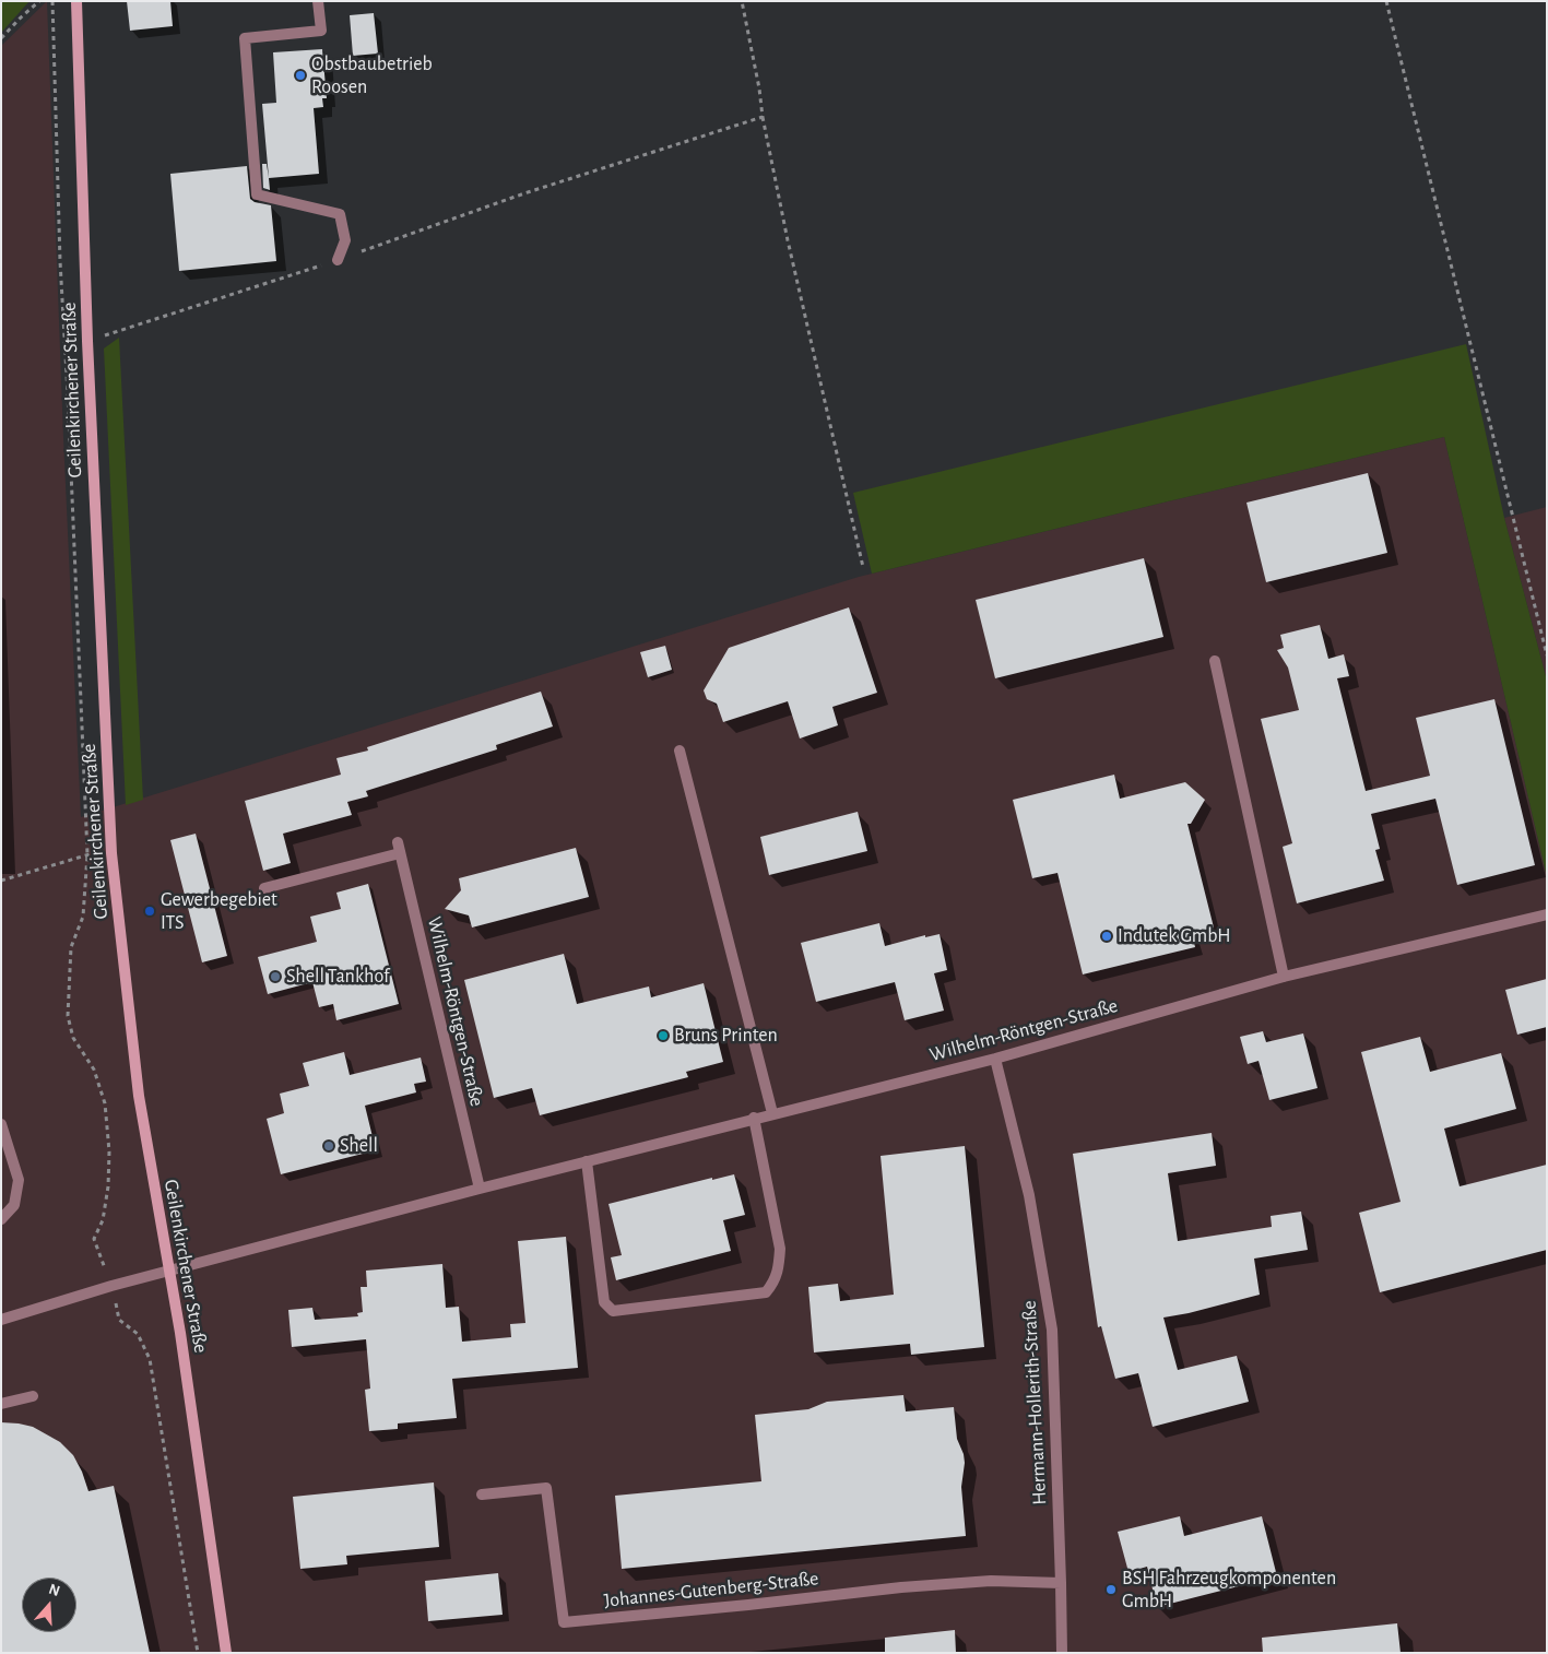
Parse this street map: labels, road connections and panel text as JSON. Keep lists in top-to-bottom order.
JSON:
{
  "streets": {
    "street": [
      "Geilenkirchener Straße",
      "Wilhelm-Röntgen-Straße",
      "Hermann-Hollerith-Straße",
      "Johannes-Gutenberg-Straße"
    ]
  },
  "crossings": [
    ["Geilenkirchener Straße", "Wilhelm-Röntgen-Straße"],
    ["Wilhelm-Röntgen-Straße", "Hermann-Hollerith-Straße"],
    ["Hermann-Hollerith-Straße", "Johannes-Gutenberg-Straße"]
  ],
  "places": [
    "Obstbaubetrieb Roosen",
    "Gewerbegebiet ITS",
    "Indutek GmbH",
    "Shell Tankhof",
    "Bruns Printen",
    "Shell",
    "BSH Fahrzeugkomponenten GmbH"
  ],
  "north": "top"
}
